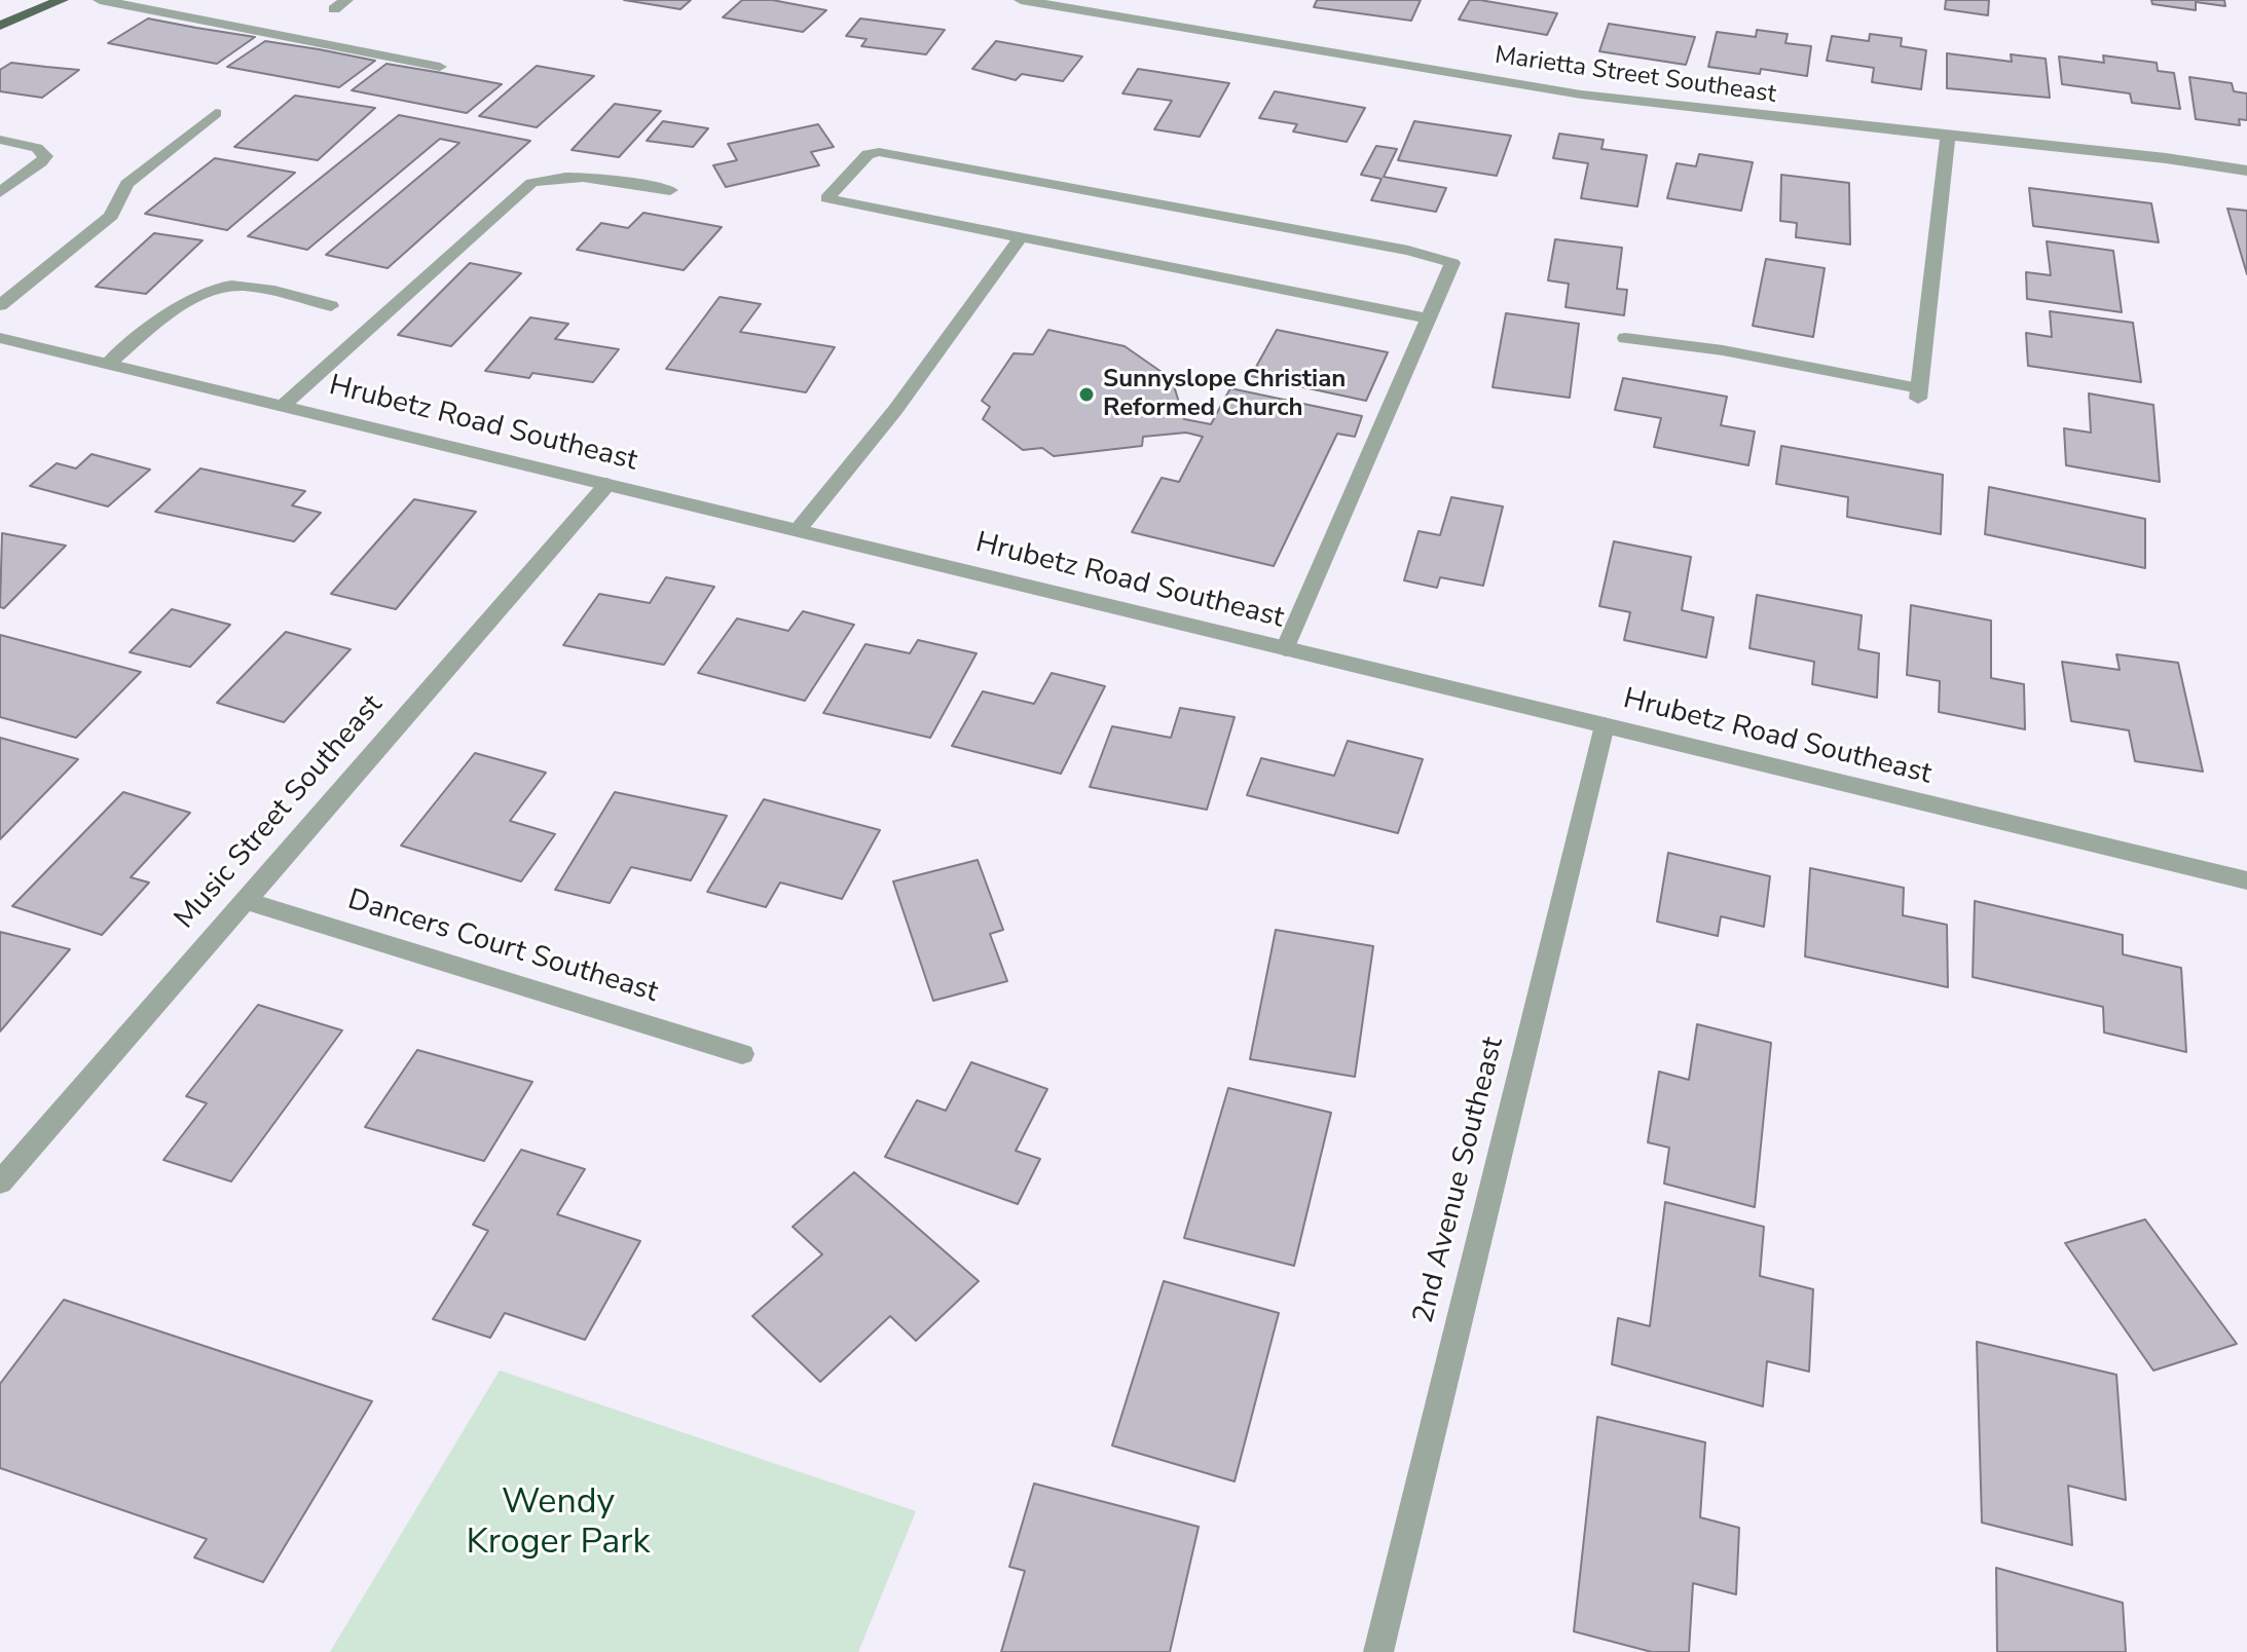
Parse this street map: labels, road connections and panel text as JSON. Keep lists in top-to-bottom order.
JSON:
{
  "streets": {
    "street": [
      "Marietta Street Southeast",
      "Hrubetz Road Southeast",
      "Music Street Southeast",
      "Dancers Court Southeast",
      "2nd Avenue Southeast"
    ]
  },
  "crossings": [
    ["Hrubetz Road Southeast", "Music Street Southeast"],
    ["Hrubetz Road Southeast", "2nd Avenue Southeast"],
    ["Music Street Southeast", "Dancers Court Southeast"]
  ],
  "parks": ["Wendy Kroger Park"],
  "places": ["Sunnyslope Christian Reformed Church"]
}
